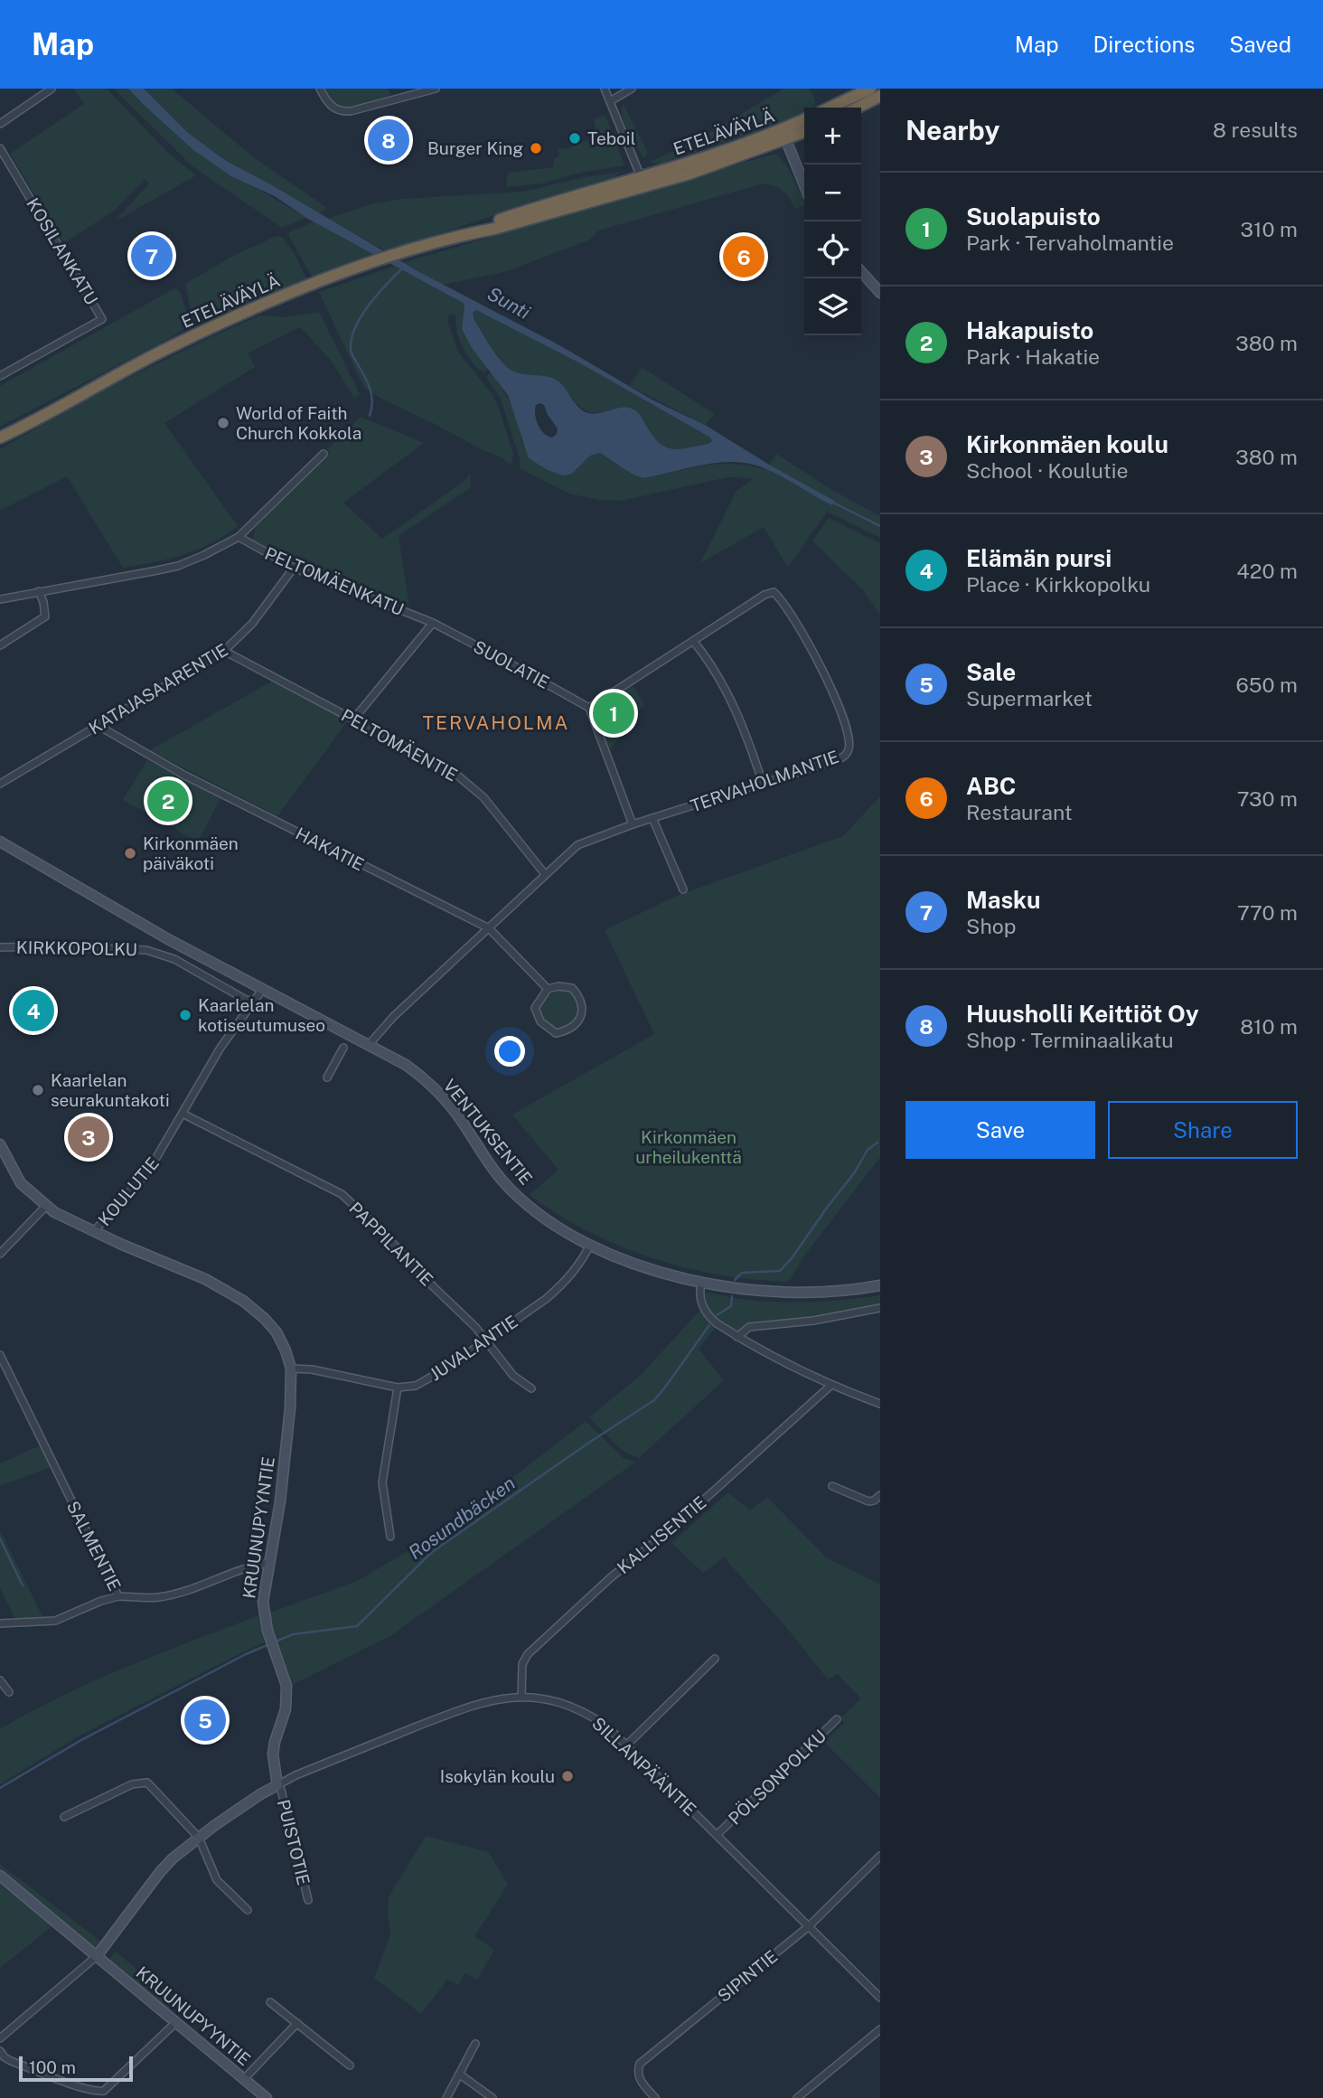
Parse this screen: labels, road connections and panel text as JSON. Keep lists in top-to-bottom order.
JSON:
{
  "streets": {
    "highway": ["ETELÄVÄYLÄ"],
    "street": [
      "KOSILANKATU",
      "PELTOMÄENKATU",
      "SUOLATIE",
      "KATAJASAARENTIE",
      "PELTOMÄENTIE",
      "TERVAHOLMANTIE",
      "HAKATIE",
      "KIRKKOPOLKU",
      "VENTUKSENTIE",
      "KOULUTIE",
      "PAPPILANTIE",
      "JUVALANTIE",
      "KRUUNUPYYNTIE",
      "KALLISENTIE",
      "SALMENTIE",
      "SILLANPÄÄNTIE",
      "PÖLSONPOLKU",
      "PUISTOTIE",
      "SIPINTIE"
    ]
  },
  "crossings": [
    ["PELTOMÄENKATU", "SUOLATIE"],
    ["PELTOMÄENKATU", "KATAJASAARENTIE"],
    ["SUOLATIE", "TERVAHOLMANTIE"],
    ["KATAJASAARENTIE", "PELTOMÄENTIE"],
    ["KATAJASAARENTIE", "HAKATIE"],
    ["PELTOMÄENTIE", "TERVAHOLMANTIE"],
    ["TERVAHOLMANTIE", "HAKATIE"],
    ["TERVAHOLMANTIE", "VENTUKSENTIE"],
    ["KIRKKOPOLKU", "KOULUTIE"],
    ["VENTUKSENTIE", "KOULUTIE"],
    ["VENTUKSENTIE", "JUVALANTIE"],
    ["KOULUTIE", "PAPPILANTIE"],
    ["KOULUTIE", "KRUUNUPYYNTIE"],
    ["PAPPILANTIE", "JUVALANTIE"],
    ["JUVALANTIE", "KRUUNUPYYNTIE"],
    ["KRUUNUPYYNTIE", "SALMENTIE"],
    ["KRUUNUPYYNTIE", "SILLANPÄÄNTIE"],
    ["KRUUNUPYYNTIE", "PUISTOTIE"],
    ["KALLISENTIE", "SILLANPÄÄNTIE"],
    ["SILLANPÄÄNTIE", "PÖLSONPOLKU"],
    ["SILLANPÄÄNTIE", "PUISTOTIE"],
    ["SILLANPÄÄNTIE", "SIPINTIE"]
  ],
  "districts": ["TERVAHOLMA"],
  "water": ["Sunti", "Rosundbäcken"],
  "parks": ["Kirkonmäen urheilukenttä"],
  "places": [
    "Teboil",
    "Burger King",
    "World of Faith Church Kokkola",
    "Kirkonmäen päiväkoti",
    "Kaarlelan kotiseutumuseo",
    "Kaarlelan seurakuntakoti",
    "Isokylän koulu"
  ],
  "scale_bar": "100 m",
  "page": {
    "header": "Map",
    "nav": ["Map", "Directions", "Saved"],
    "heading": ["Nearby", "8 results"],
    "map_buttons": ["+", "−"],
    "pins": [
      "8",
      "7",
      "6",
      "1",
      "2",
      "4",
      "3",
      "5"
    ],
    "list": [
      {
        "mark": "1",
        "name": "Suolapuisto",
        "note": "Park · Tervaholmantie",
        "value": "310 m"
      },
      {
        "mark": "2",
        "name": "Hakapuisto",
        "note": "Park · Hakatie",
        "value": "380 m"
      },
      {
        "mark": "3",
        "name": "Kirkonmäen koulu",
        "note": "School · Koulutie",
        "value": "380 m"
      },
      {
        "mark": "4",
        "name": "Elämän pursi",
        "note": "Place · Kirkkopolku",
        "value": "420 m"
      },
      {
        "mark": "5",
        "name": "Sale",
        "note": "Supermarket",
        "value": "650 m"
      },
      {
        "mark": "6",
        "name": "ABC",
        "note": "Restaurant",
        "value": "730 m"
      },
      {
        "mark": "7",
        "name": "Masku",
        "note": "Shop",
        "value": "770 m"
      },
      {
        "mark": "8",
        "name": "Huusholli Keittiöt Oy",
        "note": "Shop · Terminaalikatu",
        "value": "810 m"
      }
    ],
    "buttons": ["Save", "Share"],
    "scale": "100 m"
  }
}
